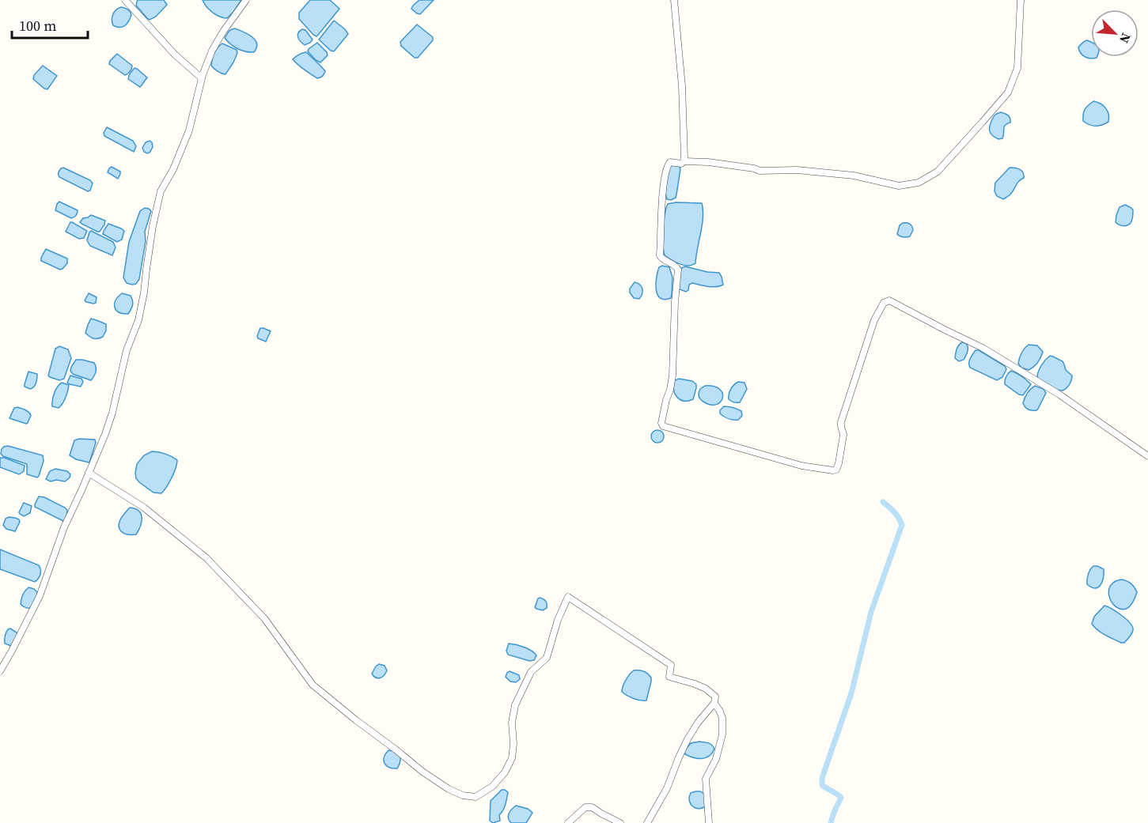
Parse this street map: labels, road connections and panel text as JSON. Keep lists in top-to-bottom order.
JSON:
{
  "scale_bar": "100 m",
  "north": "bottom right"
}
